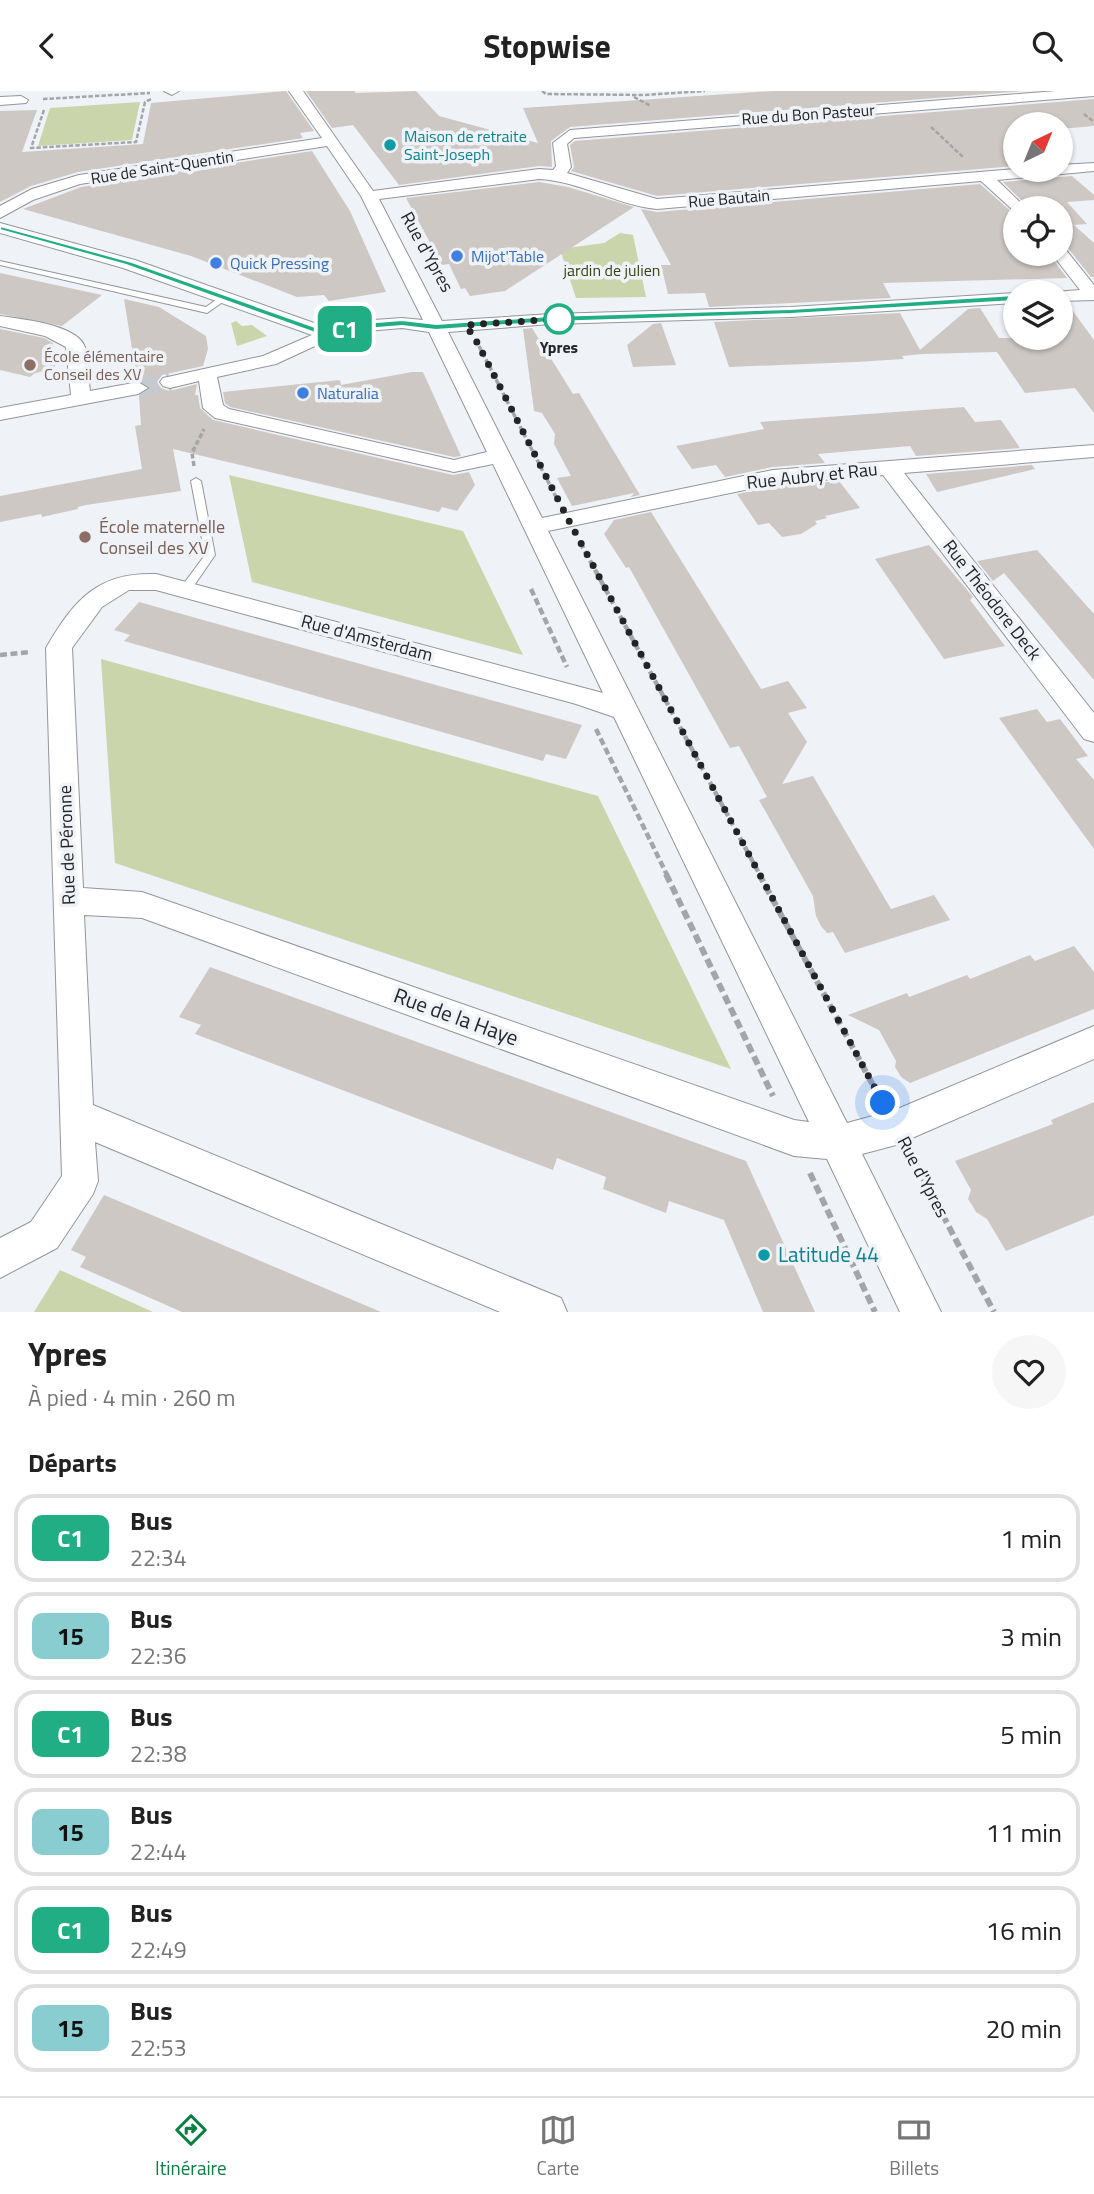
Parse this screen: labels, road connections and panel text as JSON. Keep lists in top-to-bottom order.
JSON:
{
  "streets": {
    "street": [
      "Rue du Bon Pasteur",
      "Rue de Saint-Quentin",
      "Rue Bautain",
      "Rue d'Ypres",
      "Rue Aubry et Rau",
      "Rue Théodore Deck",
      "Rue d'Amsterdam",
      "Rue de Péronne",
      "Rue de la Haye"
    ]
  },
  "crossings": [
    ["Rue du Bon Pasteur", "Rue Bautain"],
    ["Rue de Saint-Quentin", "Rue d'Ypres"],
    ["Rue Bautain", "Rue d'Ypres"],
    ["Rue d'Ypres", "Rue Aubry et Rau"],
    ["Rue d'Ypres", "Rue d'Amsterdam"],
    ["Rue d'Ypres", "Rue de la Haye"],
    ["Rue Aubry et Rau", "Rue Théodore Deck"],
    ["Rue d'Amsterdam", "Rue de Péronne"],
    ["Rue de Péronne", "Rue de la Haye"]
  ],
  "parks": ["jardin de julien"],
  "places": [
    "Maison de retraite Saint-Joseph",
    "Mijot'Table",
    "Quick Pressing",
    "Ypres",
    "École élémentaire Conseil des XV",
    "Naturalia",
    "École maternelle Conseil des XV",
    "Latitude 44"
  ],
  "lines": ["bus line C1"],
  "north": "top right",
  "page": {
    "header": "Stopwise",
    "on_map": "C1",
    "heading": [
      ["Ypres", "À pied · 4 min · 260 m"],
      "Départs"
    ],
    "list": [
      {
        "mark": "C1",
        "name": "Bus",
        "note": "22:34",
        "value": "1 min"
      },
      {
        "mark": "15",
        "name": "Bus",
        "note": "22:36",
        "value": "3 min"
      },
      {
        "mark": "C1",
        "name": "Bus",
        "note": "22:38",
        "value": "5 min"
      },
      {
        "mark": "15",
        "name": "Bus",
        "note": "22:44",
        "value": "11 min"
      },
      {
        "mark": "C1",
        "name": "Bus",
        "note": "22:49",
        "value": "16 min"
      },
      {
        "mark": "15",
        "name": "Bus",
        "note": "22:53",
        "value": "20 min"
      }
    ],
    "tabs": ["Itinéraire", "Carte", "Billets"]
  }
}
